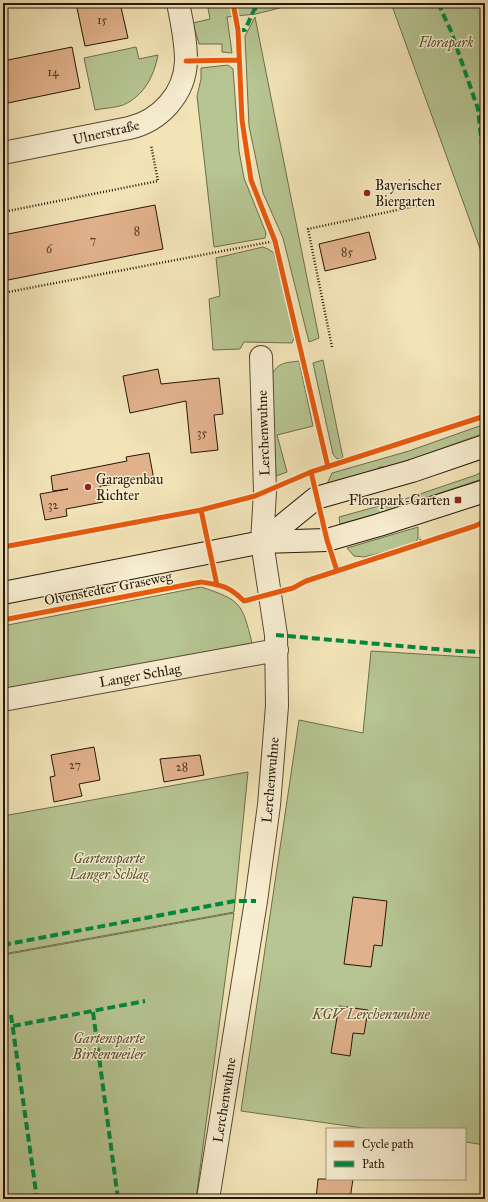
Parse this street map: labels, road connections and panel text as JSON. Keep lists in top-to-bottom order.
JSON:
{
  "streets": {
    "street": [
      "Ulnerstraße",
      "Lerchenwuhne",
      "Olvenstedter Graseweg",
      "Langer Schlag"
    ]
  },
  "crossings": [
    ["Lerchenwuhne", "Olvenstedter Graseweg"],
    ["Lerchenwuhne", "Langer Schlag"]
  ],
  "parks": [
    "Florapark",
    "Gartensparte Langer Schlag",
    "KGV Lerchenwuhne",
    "Gartensparte Birkenweiler"
  ],
  "places": {
    "other": ["Bayerischer Biergarten", "Garagenbau Richter"],
    "transit": ["Florapark-Garten"]
  },
  "house_numbers": [
    "15",
    "14",
    "8",
    "7",
    "6",
    "85",
    "35",
    "32",
    "27",
    "28"
  ],
  "legend": ["Cycle path", "Path"]
}
